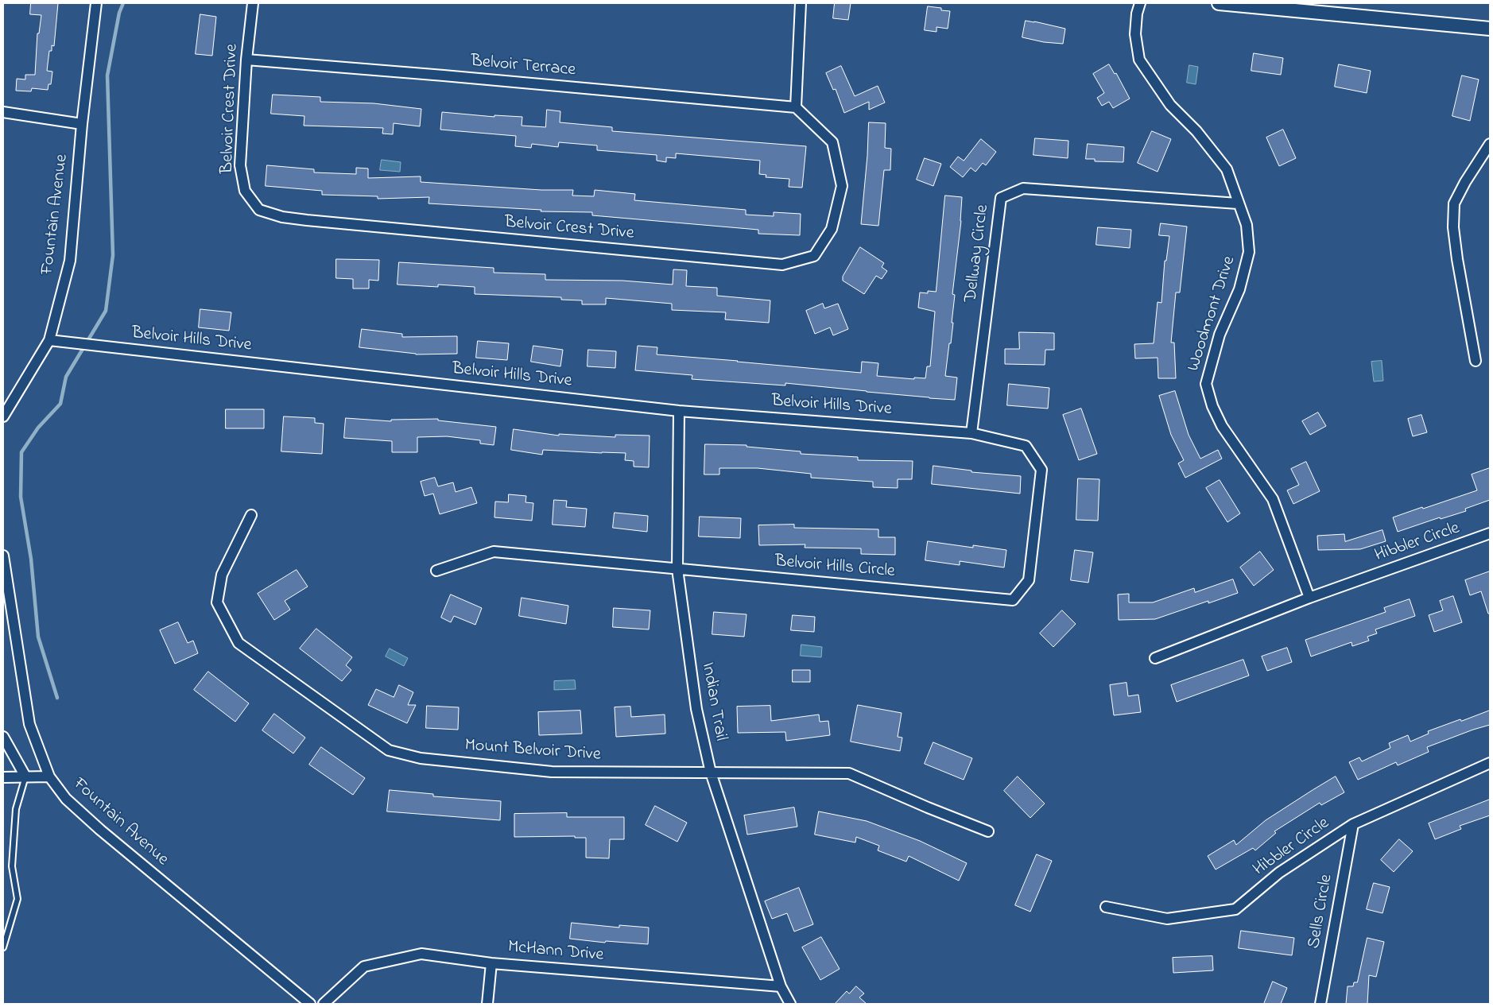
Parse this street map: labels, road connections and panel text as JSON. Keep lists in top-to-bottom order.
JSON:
{
  "streets": {
    "street": [
      "Belvoir Terrace",
      "Belvoir Crest Drive",
      "Fountain Avenue",
      "Dellway Circle",
      "Woodmont Drive",
      "Belvoir Hills Drive",
      "Hibbler Circle",
      "Belvoir Hills Circle",
      "Indian Trail",
      "Mount Belvoir Drive",
      "Sells Circle",
      "McHann Drive"
    ]
  },
  "crossings": [
    ["Belvoir Terrace", "Belvoir Crest Drive"],
    ["Fountain Avenue", "Belvoir Hills Drive"],
    ["Dellway Circle", "Woodmont Drive"],
    ["Dellway Circle", "Belvoir Hills Drive"],
    ["Dellway Circle", "Belvoir Hills Circle"],
    ["Woodmont Drive", "Hibbler Circle"],
    ["Belvoir Hills Drive", "Belvoir Hills Circle"],
    ["Belvoir Hills Drive", "Indian Trail"],
    ["Hibbler Circle", "Sells Circle"],
    ["Belvoir Hills Circle", "Indian Trail"],
    ["Indian Trail", "Mount Belvoir Drive"],
    ["Indian Trail", "McHann Drive"]
  ]
}
